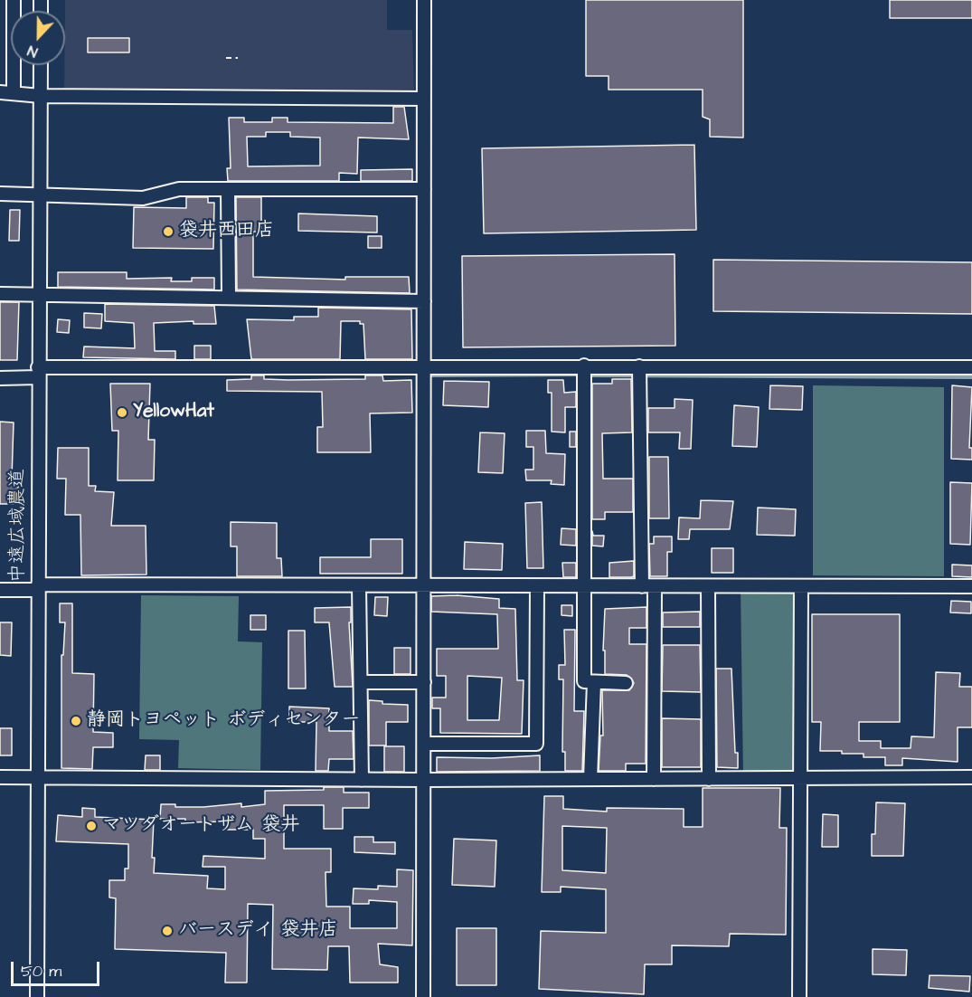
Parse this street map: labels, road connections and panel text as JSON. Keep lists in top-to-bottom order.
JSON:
{
  "streets": {
    "street": ["中遠広域農道"]
  },
  "places": [
    "袋井西田店",
    "YellowHat",
    "静岡トヨペット ボディセンター",
    "マツダオートザム 袋井",
    "バースデイ 袋井店"
  ],
  "scale_bar": "50 m",
  "north": "bottom"
}
